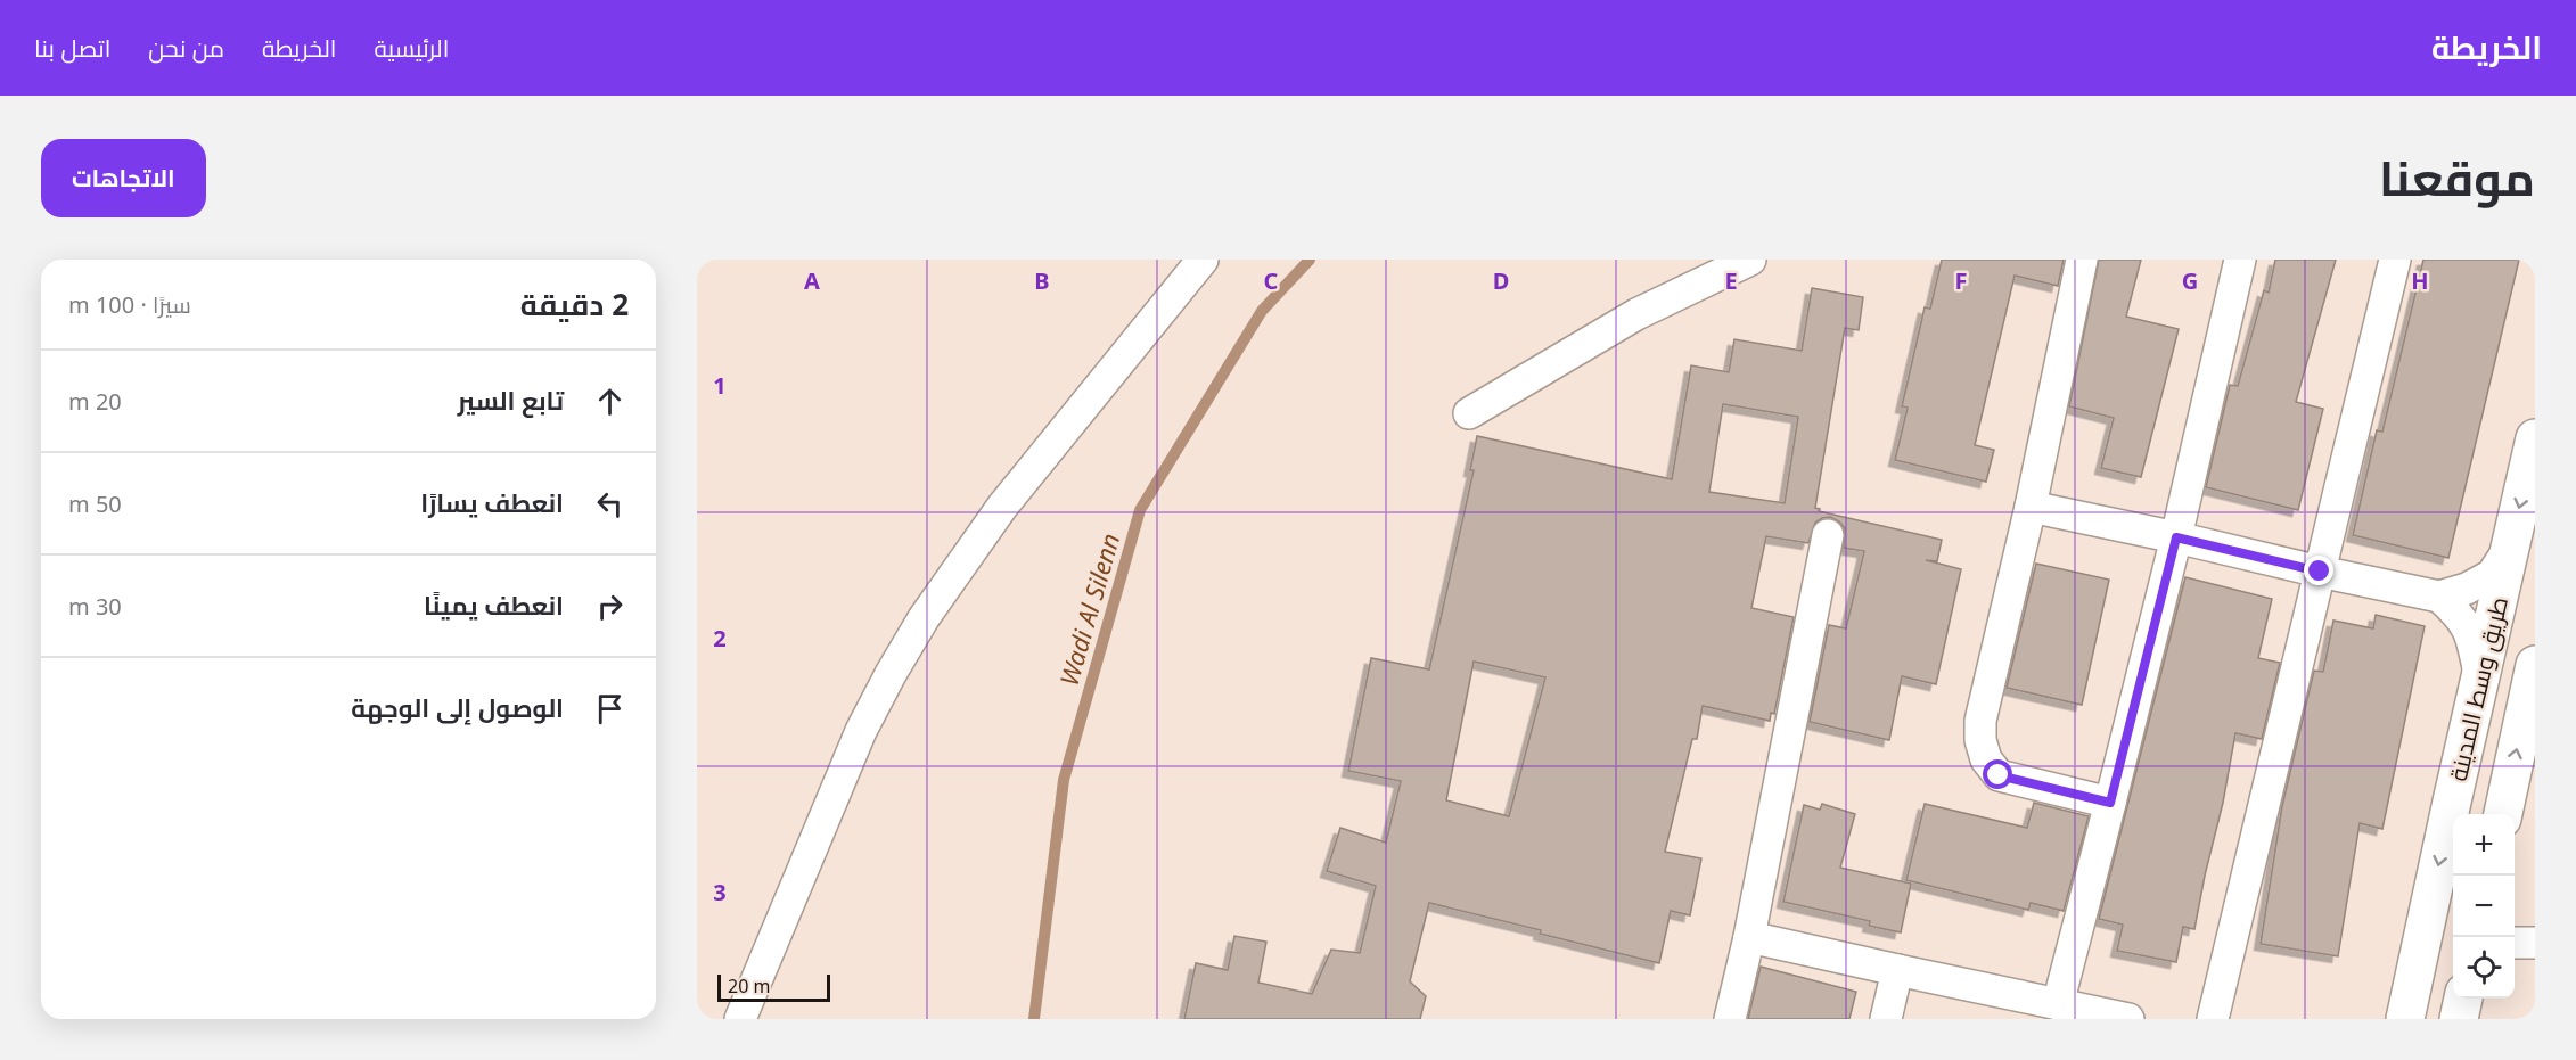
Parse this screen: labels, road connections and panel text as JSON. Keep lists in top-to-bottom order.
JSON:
{
  "streets": {
    "main road": ["طريق وسط المدينة"]
  },
  "water": ["Wadi Al Silenn"],
  "scale_bar": "20 m",
  "page": {
    "header": "الخريطة",
    "nav": [
      "الرئيسية",
      "الخريطة",
      "من نحن",
      "اتصل بنا"
    ],
    "title": "موقعنا",
    "buttons": "الاتجاهات",
    "heading": ["2 دقيقة", "سيرًا · 100 m"],
    "list": [
      ["تابع السير", "20 m"],
      ["انعطف يسارًا", "50 m"],
      ["انعطف يمينًا", "30 m"],
      "الوصول إلى الوجهة"
    ],
    "map_buttons": ["+", "−"],
    "scale": "20 m"
  },
  "grid": {
    "columns": [
      "A",
      "B",
      "C",
      "D",
      "E",
      "F",
      "G",
      "H"
    ],
    "rows": ["1", "2", "3"]
  }
}
